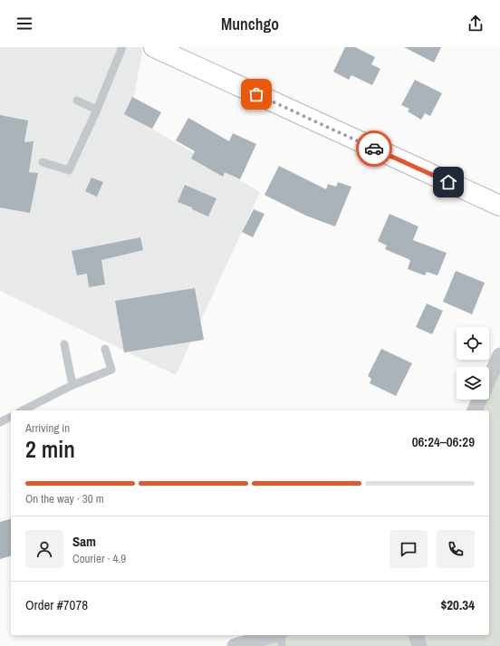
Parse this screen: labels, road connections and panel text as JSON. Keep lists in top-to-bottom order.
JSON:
{
  "page": {
    "header": "Munchgo",
    "heading": ["2 min", "Arriving in", "06:24–06:29"],
    "panel": [
      "Sam",
      "Courier · 4.9",
      "Order #7078",
      "$20.34"
    ],
    "bar": "On the way · 30 m"
  }
}
